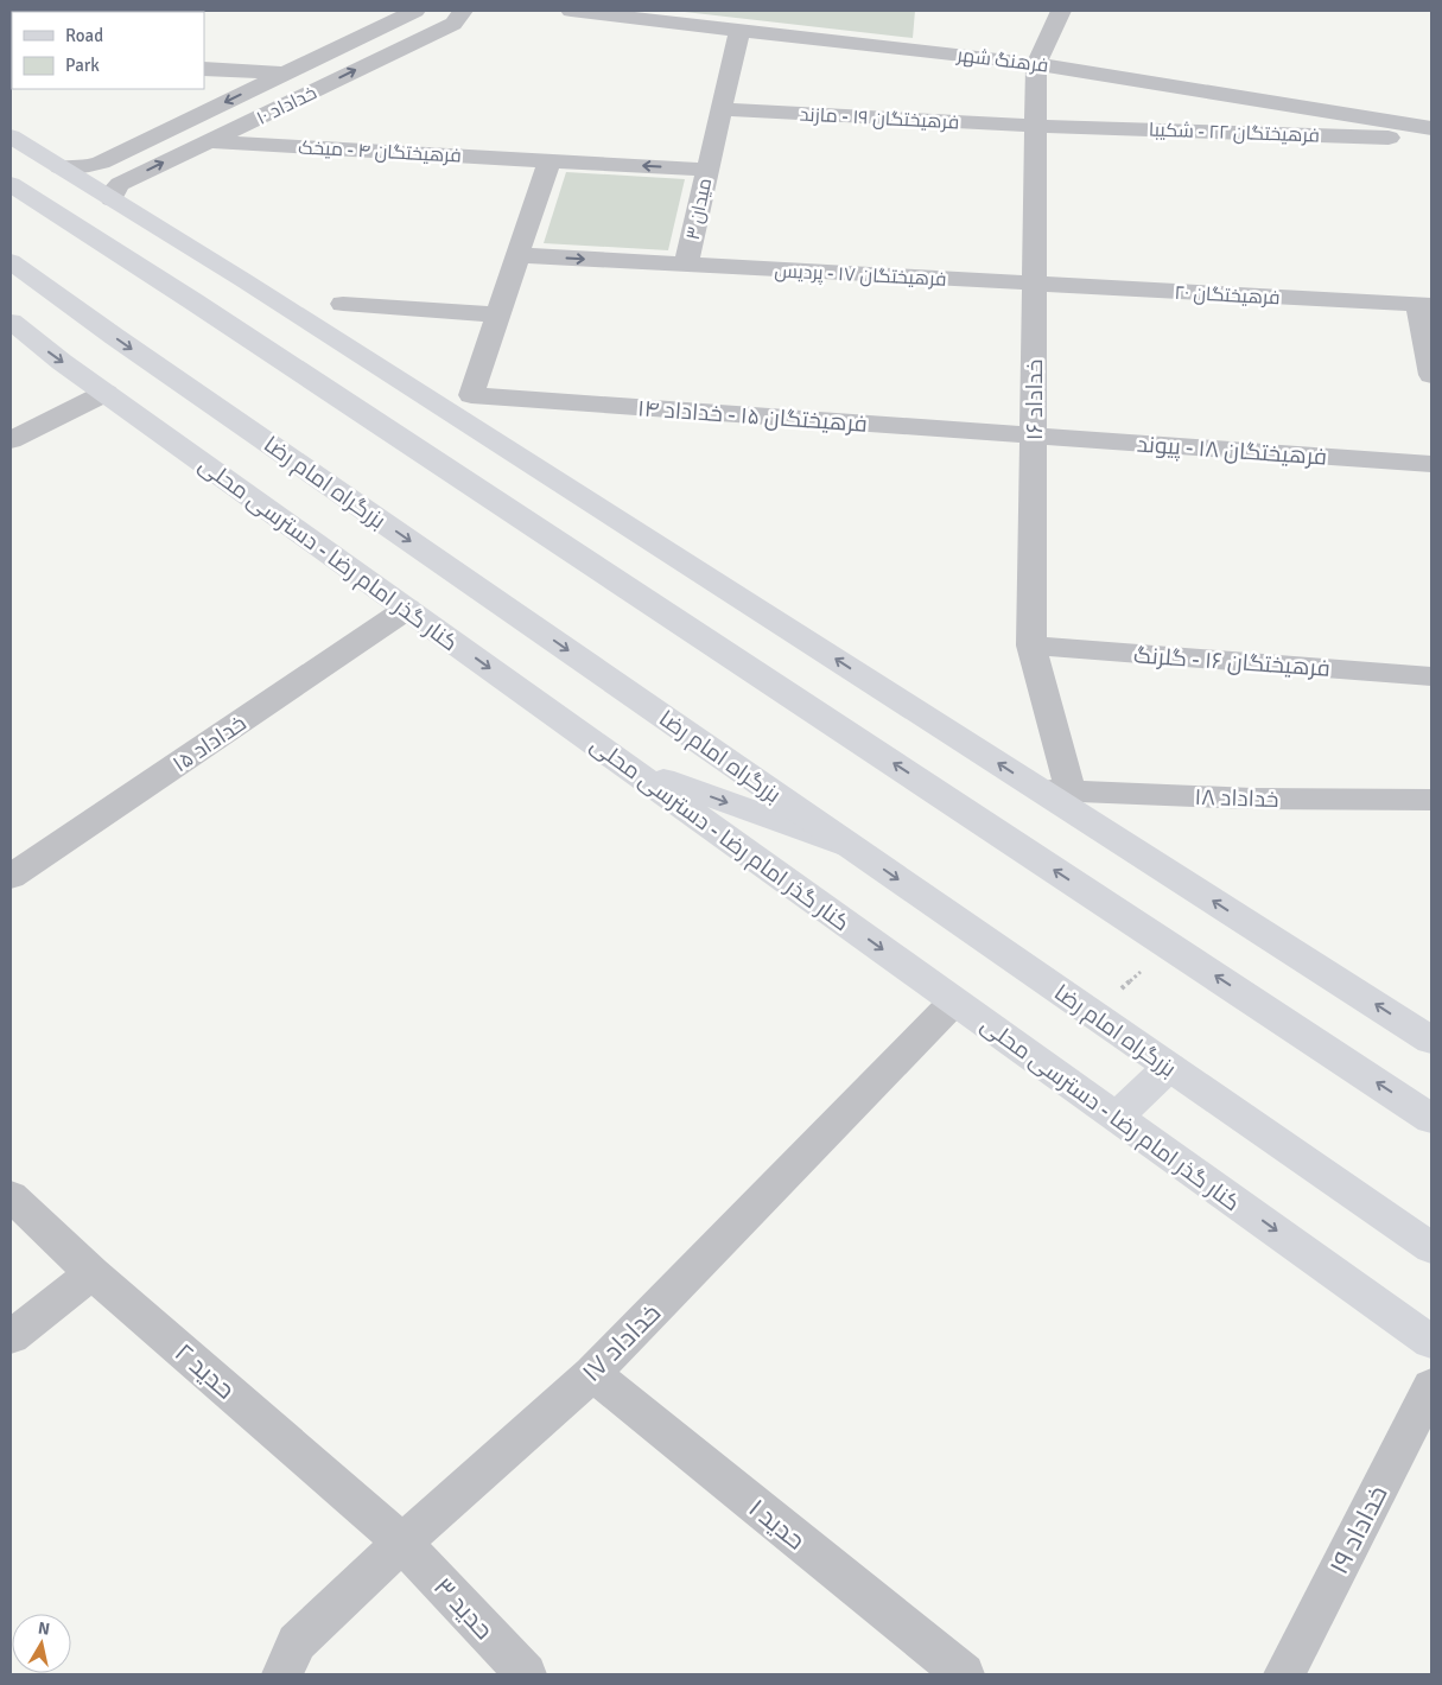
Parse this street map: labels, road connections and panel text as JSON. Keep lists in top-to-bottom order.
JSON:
{
  "streets": {
    "main road": ["بزرگراه امام رضا", "کنار گذر امام رضا - دسترسی محلی"],
    "street": [
      "فرهنگ شهر",
      "خداداد ۱۰",
      "فرهیختگان ۱۹ - مازند",
      "فرهیختگان ۲۲ - شکیبا",
      "فرهیختگان ۴ - میخک",
      "میدان ۳",
      "فرهیختگان ۱۷ - پردیس",
      "فرهیختگان ۲۰",
      "خداداد ۱۶",
      "فرهیختگان ۱۵ - خداداد ۱۴",
      "فرهیختگان ۱۸ - پیوند",
      "فرهیختگان ۱۶ - گلرنگ",
      "خداداد ۱۵",
      "خداداد ۱۸",
      "خداداد ۱۷",
      "حدید ۲",
      "حدید ۱",
      "خداداد ۱۹",
      "حدید ۳"
    ]
  },
  "crossings": [
    ["فرهنگ شهر", "خداداد ۱۶"],
    ["خداداد ۱۰", "فرهیختگان ۴ - میخک"],
    ["فرهیختگان ۱۹ - مازند", "فرهیختگان ۲۲ - شکیبا"],
    ["فرهیختگان ۱۹ - مازند", "خداداد ۱۶"],
    ["فرهیختگان ۲۲ - شکیبا", "خداداد ۱۶"],
    ["فرهیختگان ۴ - میخک", "میدان ۳"],
    ["میدان ۳", "فرهیختگان ۱۷ - پردیس"],
    ["فرهیختگان ۱۷ - پردیس", "فرهیختگان ۲۰"],
    ["فرهیختگان ۱۷ - پردیس", "خداداد ۱۶"],
    ["فرهیختگان ۲۰", "خداداد ۱۶"],
    ["خداداد ۱۶", "فرهیختگان ۱۵ - خداداد ۱۴"],
    ["خداداد ۱۶", "فرهیختگان ۱۸ - پیوند"],
    ["خداداد ۱۶", "فرهیختگان ۱۶ - گلرنگ"],
    ["خداداد ۱۶", "خداداد ۱۸"],
    ["فرهیختگان ۱۵ - خداداد ۱۴", "فرهیختگان ۱۸ - پیوند"],
    ["کنار گذر امام رضا - دسترسی محلی", "خداداد ۱۵"],
    ["کنار گذر امام رضا - دسترسی محلی", "خداداد ۱۷"],
    ["خداداد ۱۷", "حدید ۲"],
    ["خداداد ۱۷", "حدید ۱"],
    ["خداداد ۱۷", "حدید ۳"],
    ["حدید ۲", "حدید ۳"]
  ],
  "legend": ["Road", "Park"],
  "north": "top"
}
